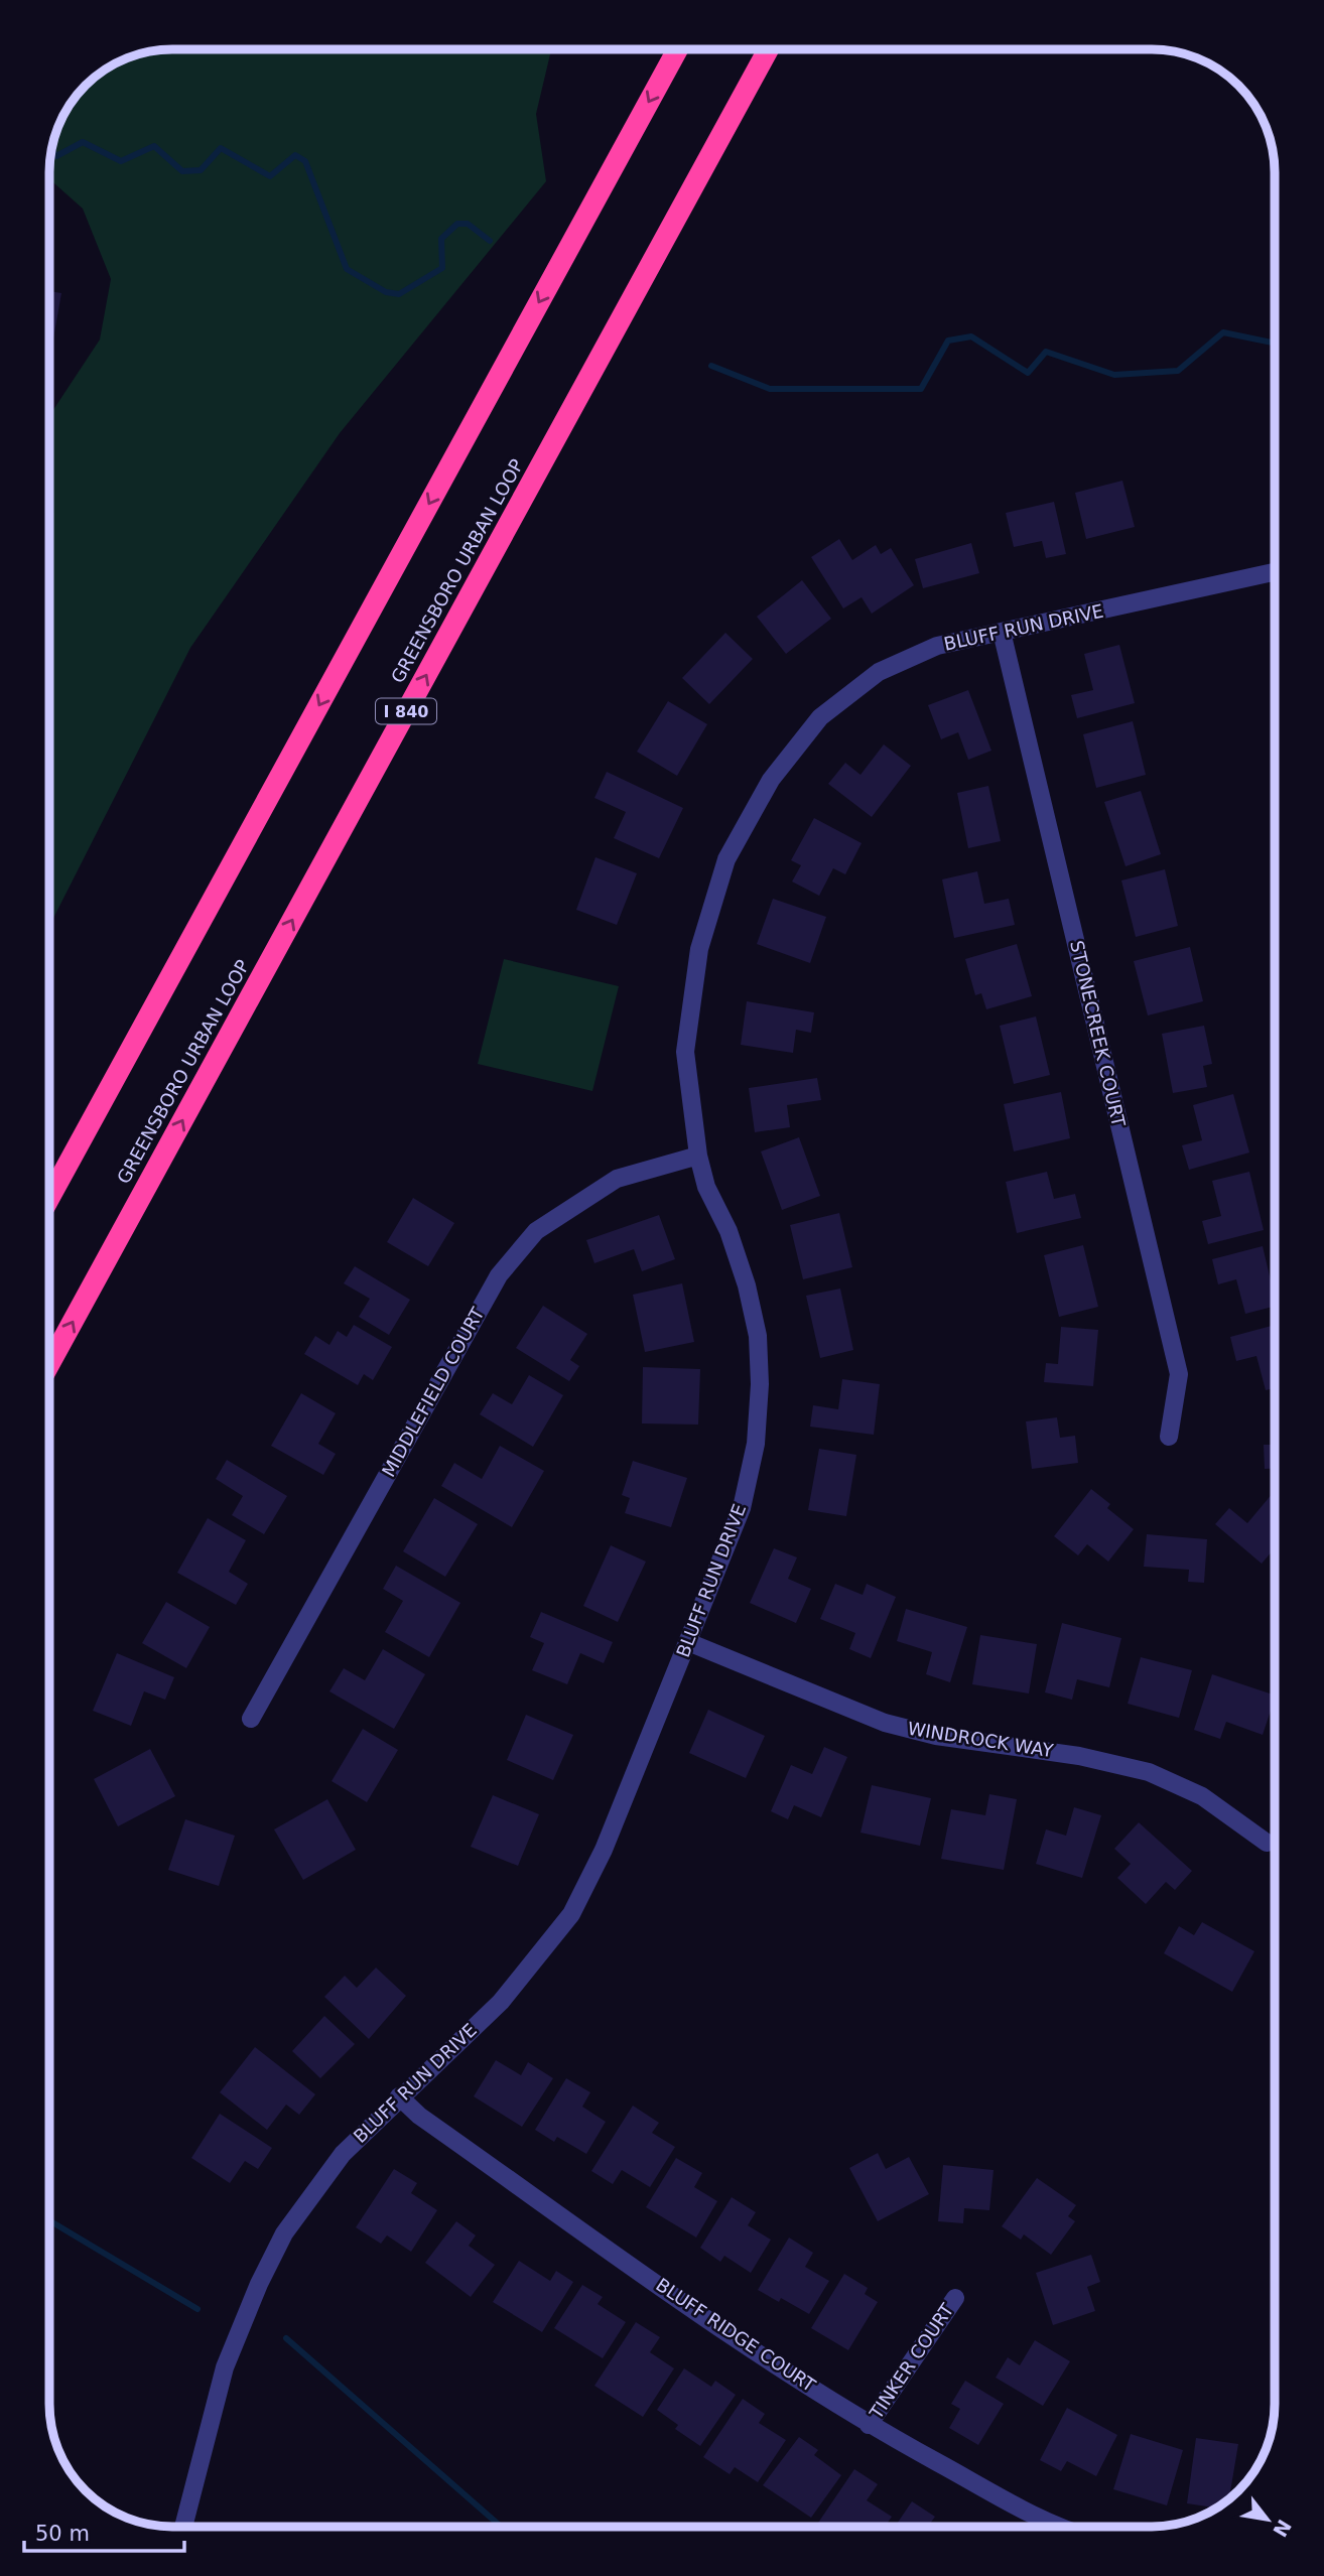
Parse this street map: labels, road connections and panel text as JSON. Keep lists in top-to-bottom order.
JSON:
{
  "streets": {
    "highway": ["GREENSBORO URBAN LOOP", "I 840"],
    "street": [
      "BLUFF RUN DRIVE",
      "STONECREEK COURT",
      "MIDDLEFIELD COURT",
      "WINDROCK WAY",
      "BLUFF RIDGE COURT",
      "TINKER COURT"
    ]
  },
  "crossings": [
    ["BLUFF RUN DRIVE", "STONECREEK COURT"],
    ["BLUFF RUN DRIVE", "MIDDLEFIELD COURT"],
    ["BLUFF RUN DRIVE", "WINDROCK WAY"],
    ["BLUFF RUN DRIVE", "BLUFF RIDGE COURT"],
    ["BLUFF RIDGE COURT", "TINKER COURT"]
  ],
  "scale_bar": "50 m",
  "north": "bottom right"
}
